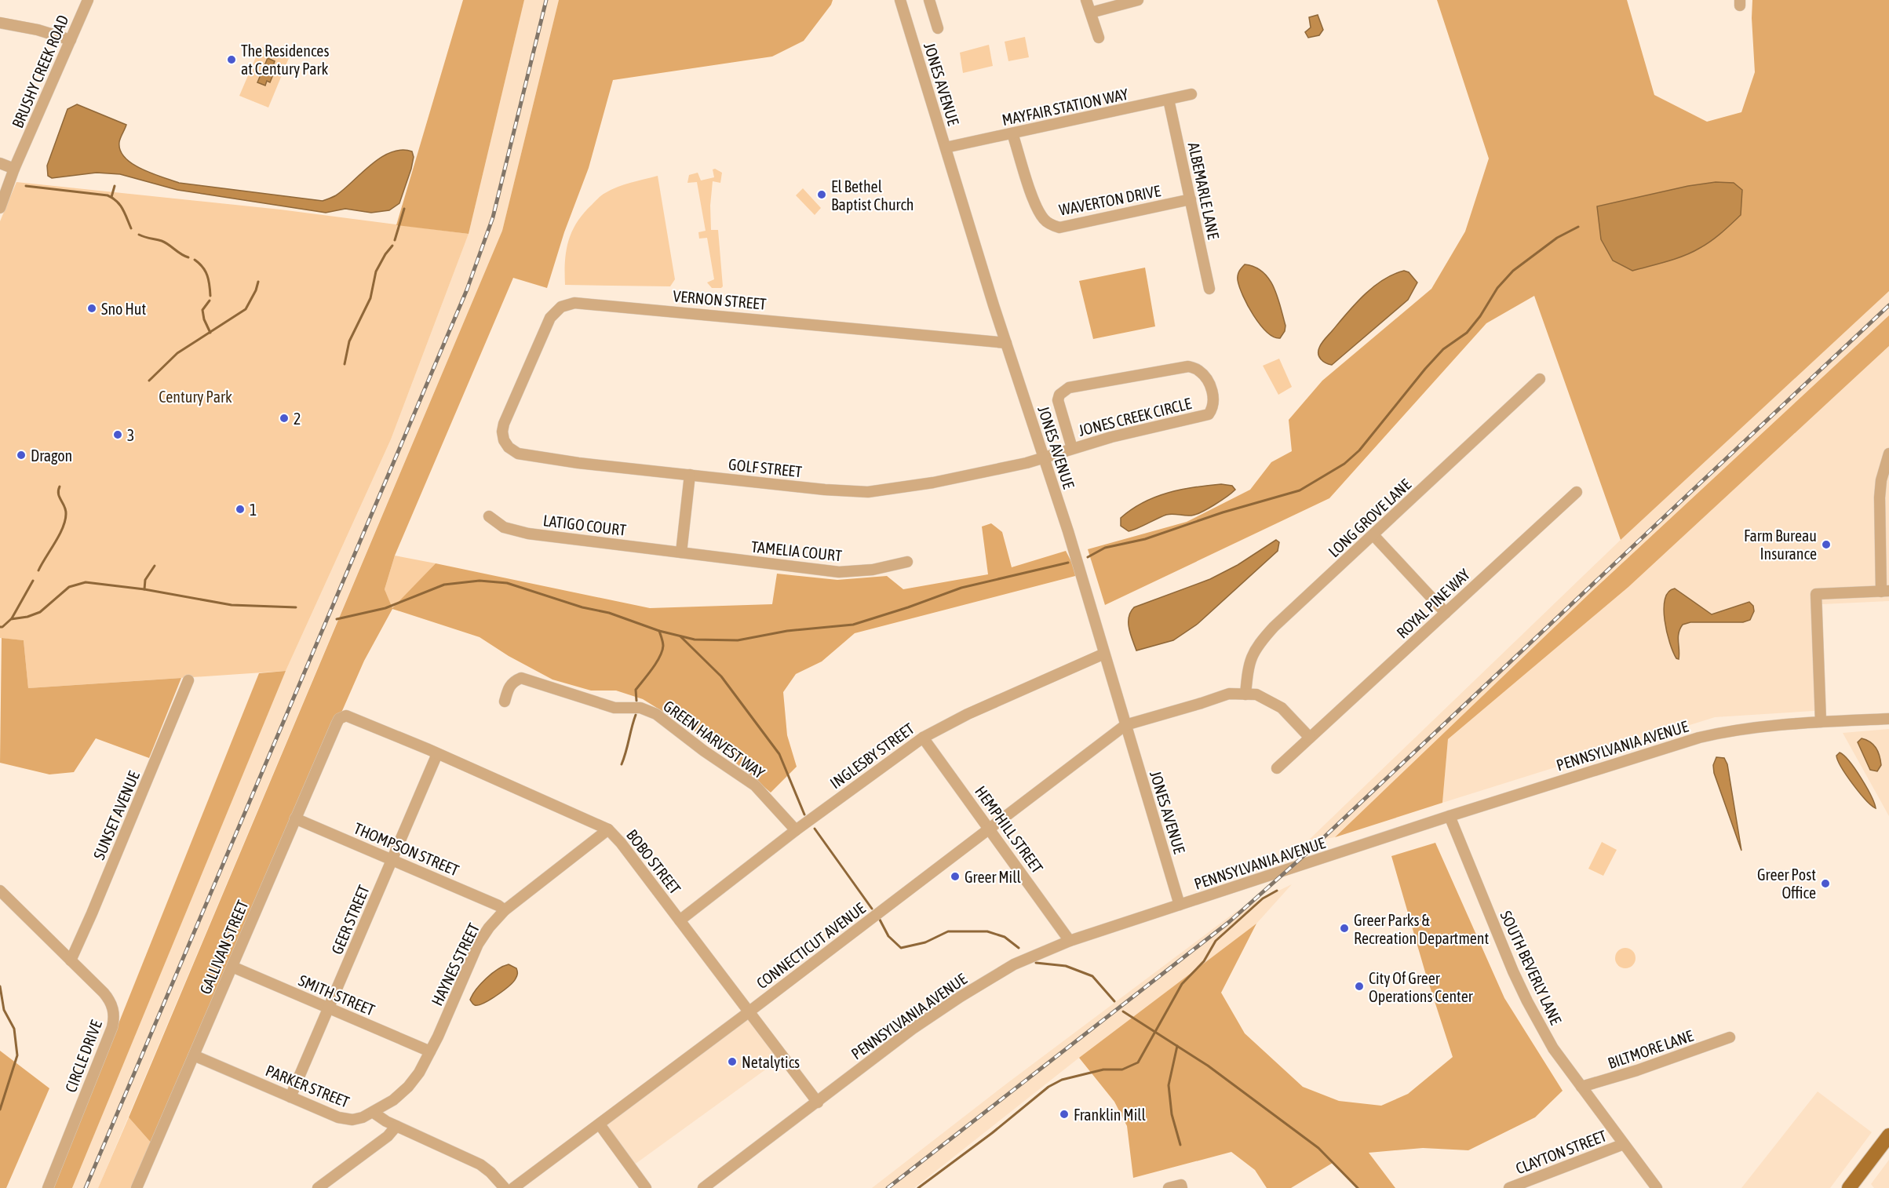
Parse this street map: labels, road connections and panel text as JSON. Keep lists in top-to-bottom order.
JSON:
{
  "streets": {
    "street": [
      "BRUSHY CREEK ROAD",
      "JONES AVENUE",
      "MAYFAIR STATION WAY",
      "ALBEMARLE LANE",
      "WAVERTON DRIVE",
      "VERNON STREET",
      "JONES CREEK CIRCLE",
      "GOLF STREET",
      "LONG GROVE LANE",
      "LATIGO COURT",
      "TAMELIA COURT",
      "ROYAL PINE WAY",
      "GREEN HARVEST WAY",
      "PENNSYLVANIA AVENUE",
      "INGLESBY STREET",
      "SUNSET AVENUE",
      "HEMPHILL STREET",
      "THOMPSON STREET",
      "BOBO STREET",
      "GEER STREET",
      "CONNECTICUT AVENUE",
      "GALLIVAN STREET",
      "HAYNES STREET",
      "SOUTH BEVERLY LANE",
      "SMITH STREET",
      "BILTMORE LANE",
      "CIRCLE DRIVE",
      "PARKER STREET",
      "CLAYTON STREET"
    ]
  },
  "crossings": [
    ["JONES AVENUE", "MAYFAIR STATION WAY"],
    ["JONES AVENUE", "VERNON STREET"],
    ["JONES AVENUE", "JONES CREEK CIRCLE"],
    ["JONES AVENUE", "GOLF STREET"],
    ["JONES AVENUE", "PENNSYLVANIA AVENUE"],
    ["JONES AVENUE", "INGLESBY STREET"],
    ["JONES AVENUE", "CONNECTICUT AVENUE"],
    ["MAYFAIR STATION WAY", "ALBEMARLE LANE"],
    ["MAYFAIR STATION WAY", "WAVERTON DRIVE"],
    ["ALBEMARLE LANE", "WAVERTON DRIVE"],
    ["VERNON STREET", "GOLF STREET"],
    ["JONES CREEK CIRCLE", "GOLF STREET"],
    ["LATIGO COURT", "TAMELIA COURT"],
    ["GREEN HARVEST WAY", "INGLESBY STREET"],
    ["PENNSYLVANIA AVENUE", "HEMPHILL STREET"],
    ["PENNSYLVANIA AVENUE", "BOBO STREET"],
    ["PENNSYLVANIA AVENUE", "SOUTH BEVERLY LANE"],
    ["INGLESBY STREET", "HEMPHILL STREET"],
    ["INGLESBY STREET", "BOBO STREET"],
    ["SUNSET AVENUE", "CIRCLE DRIVE"],
    ["HEMPHILL STREET", "CONNECTICUT AVENUE"],
    ["THOMPSON STREET", "GEER STREET"],
    ["THOMPSON STREET", "GALLIVAN STREET"],
    ["THOMPSON STREET", "HAYNES STREET"],
    ["BOBO STREET", "GEER STREET"],
    ["BOBO STREET", "CONNECTICUT AVENUE"],
    ["BOBO STREET", "GALLIVAN STREET"],
    ["BOBO STREET", "HAYNES STREET"],
    ["GEER STREET", "SMITH STREET"],
    ["GEER STREET", "PARKER STREET"],
    ["GALLIVAN STREET", "SMITH STREET"],
    ["GALLIVAN STREET", "PARKER STREET"],
    ["HAYNES STREET", "SMITH STREET"],
    ["HAYNES STREET", "PARKER STREET"],
    ["SOUTH BEVERLY LANE", "BILTMORE LANE"],
    ["SOUTH BEVERLY LANE", "CLAYTON STREET"]
  ],
  "parks": ["Century Park"],
  "places": [
    "The Residences at Century Park",
    "El Bethel Baptist Church",
    "Sno Hut",
    "2",
    "3",
    "Dragon",
    "1",
    "Farm Bureau Insurance",
    "Greer Mill",
    "Greer Post Office",
    "Greer Parks & Recreation Department",
    "City Of Greer Operations Center",
    "Netalytics",
    "Franklin Mill"
  ]
}
